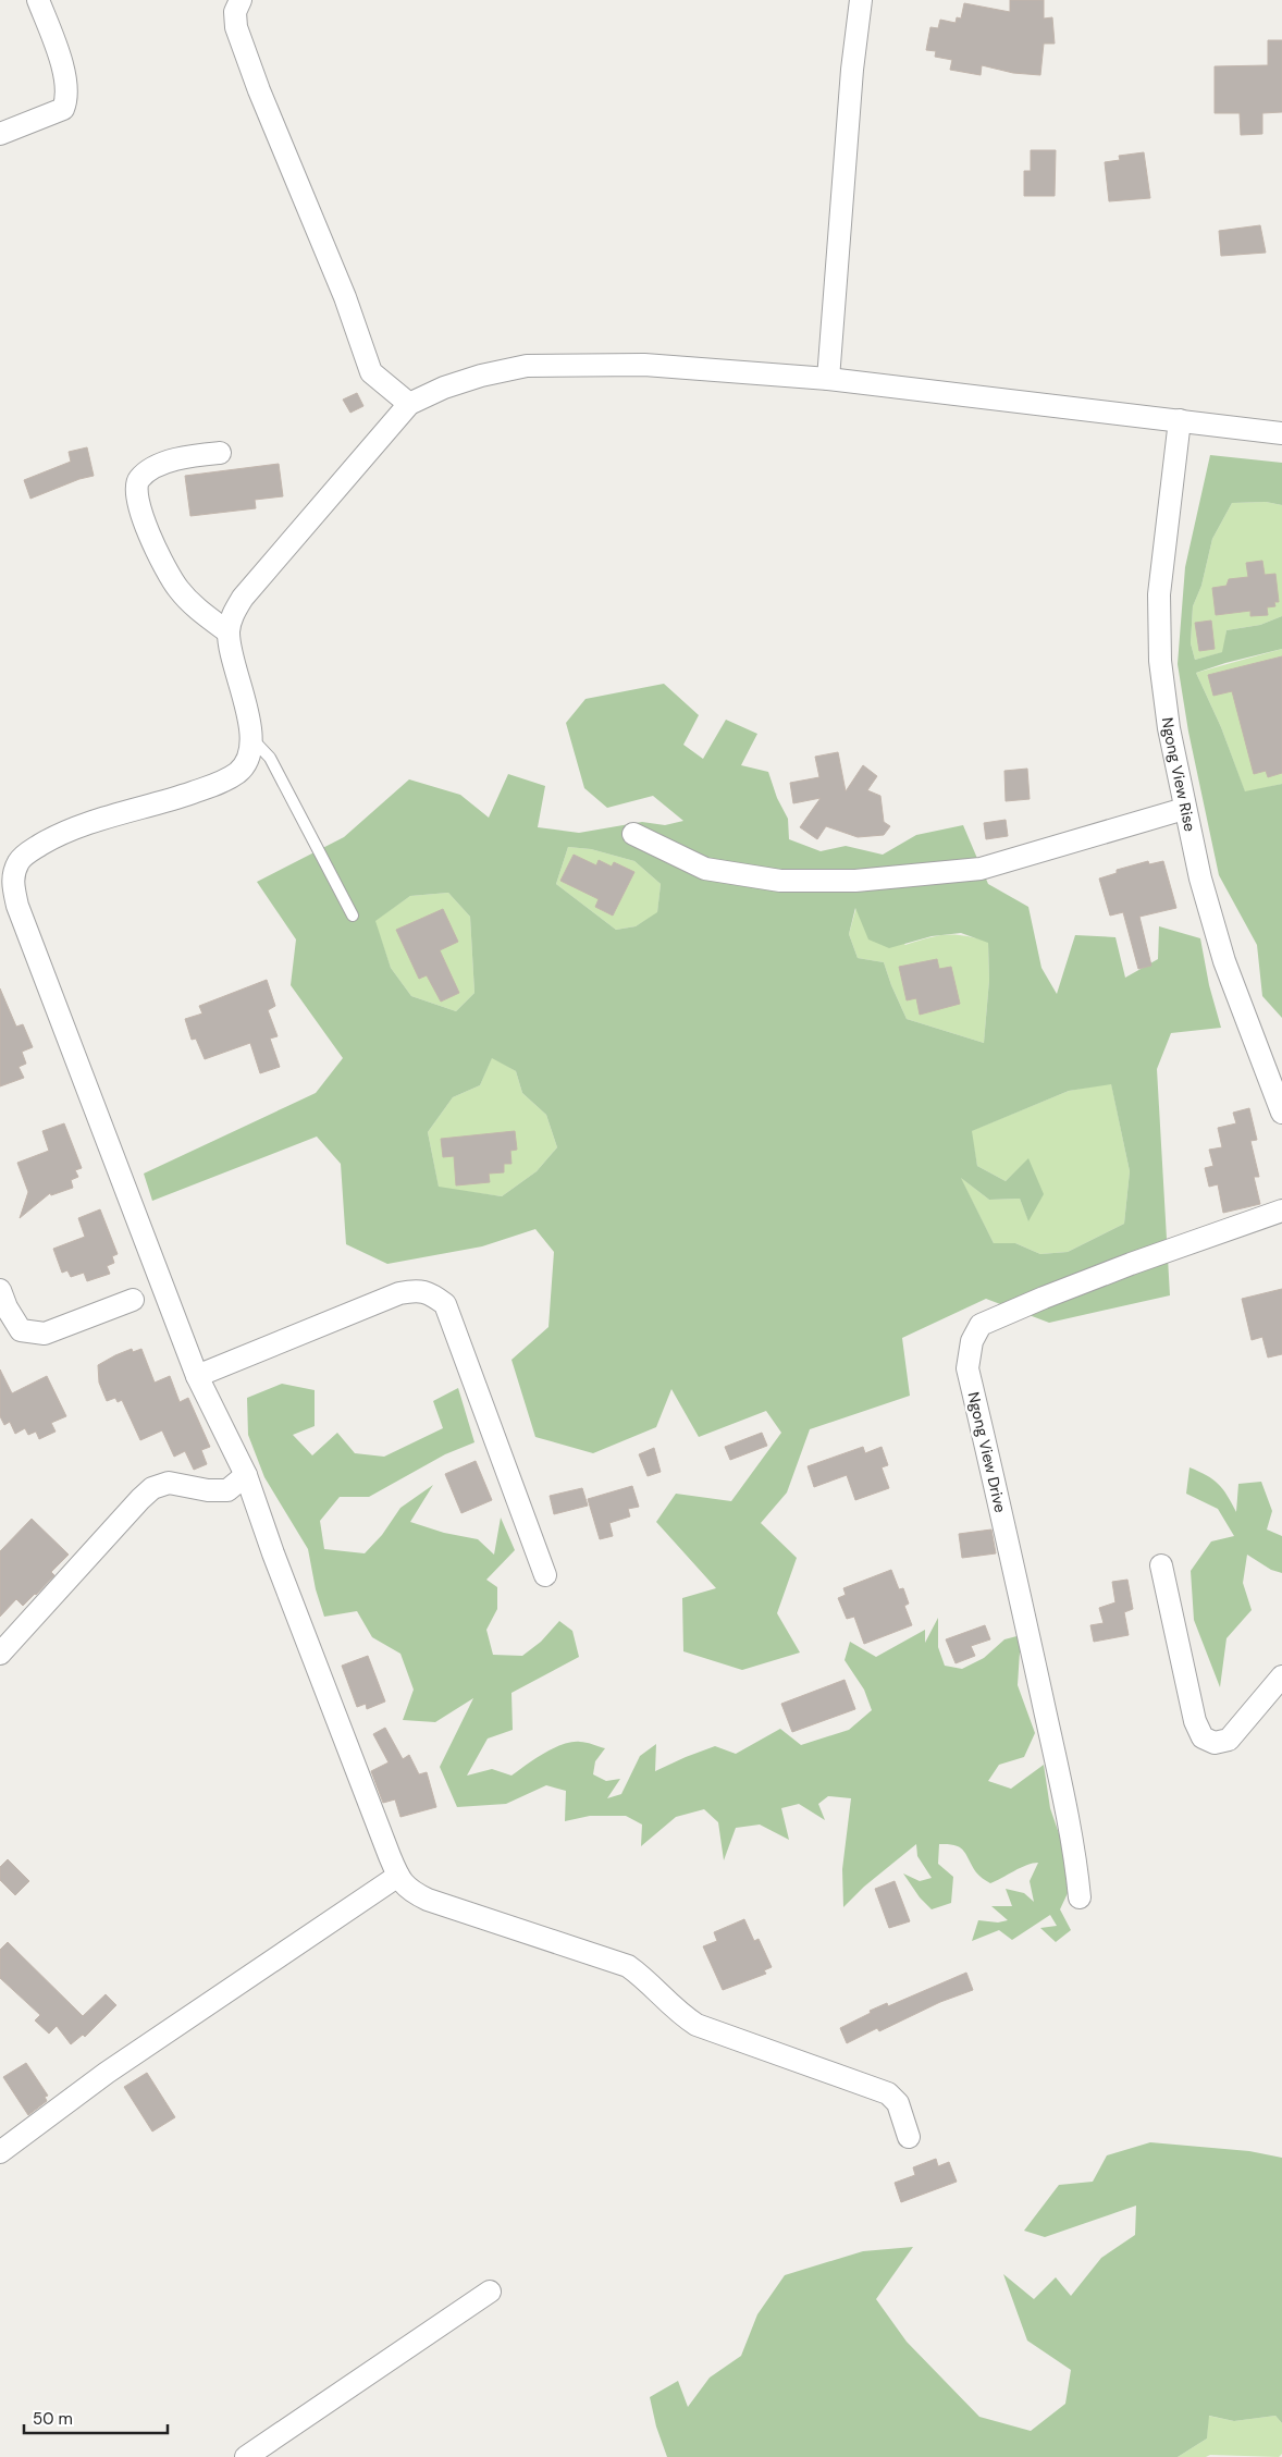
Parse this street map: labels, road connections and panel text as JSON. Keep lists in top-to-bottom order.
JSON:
{
  "streets": {
    "street": ["Ngong View Rise", "Ngong View Drive"]
  },
  "scale_bar": "50 m"
}
